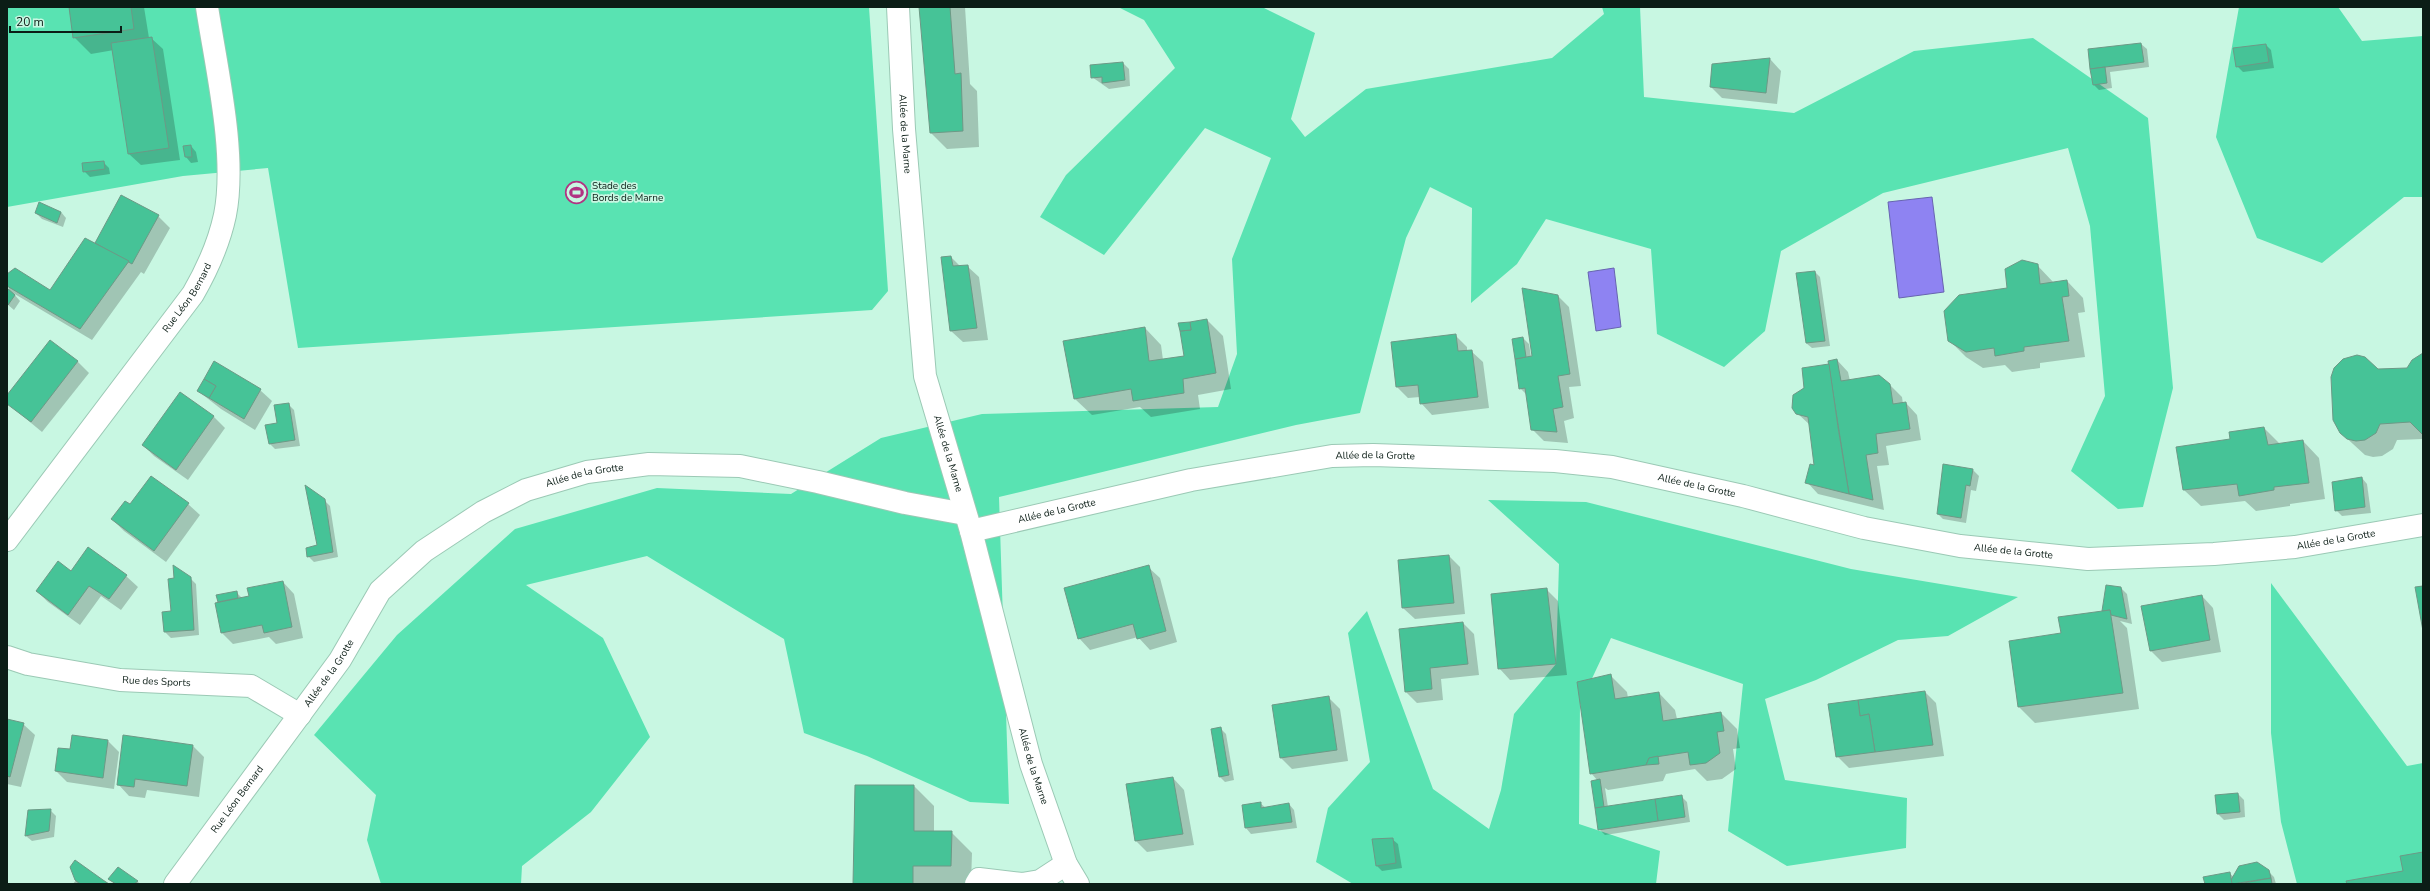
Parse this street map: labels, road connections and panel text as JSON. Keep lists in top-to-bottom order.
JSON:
{
  "streets": {
    "street": [
      "Allée de la Marne",
      "Rue Léon Bernard",
      "Allée de la Grotte",
      "Rue des Sports"
    ]
  },
  "crossings": [
    ["Allée de la Marne", "Allée de la Grotte"],
    ["Rue Léon Bernard", "Allée de la Grotte"],
    ["Rue Léon Bernard", "Rue des Sports"],
    ["Allée de la Grotte", "Rue des Sports"]
  ],
  "places": {
    "sports": ["Stade des Bords de Marne"]
  },
  "scale_bar": "20 m"
}
